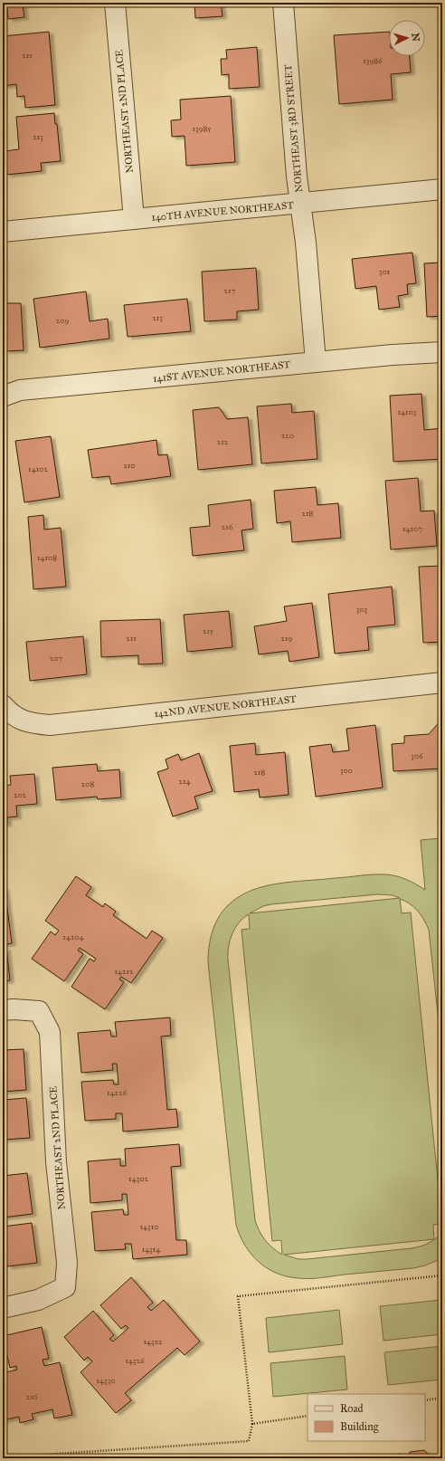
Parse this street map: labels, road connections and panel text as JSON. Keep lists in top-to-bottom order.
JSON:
{
  "streets": {
    "street": [
      "NORTHEAST 2ND PLACE",
      "NORTHEAST 3RD STREET",
      "140TH AVENUE NORTHEAST",
      "141ST AVENUE NORTHEAST",
      "142ND AVENUE NORTHEAST"
    ]
  },
  "crossings": [
    ["NORTHEAST 2ND PLACE", "140TH AVENUE NORTHEAST"],
    ["NORTHEAST 3RD STREET", "140TH AVENUE NORTHEAST"],
    ["NORTHEAST 3RD STREET", "141ST AVENUE NORTHEAST"]
  ],
  "house_numbers": [
    "211",
    "13986",
    "13985",
    "213",
    "301",
    "217",
    "213",
    "209",
    "14103",
    "220",
    "212",
    "210",
    "14102",
    "218",
    "216",
    "14107",
    "14108",
    "303",
    "215",
    "211",
    "219",
    "207",
    "306",
    "300",
    "218",
    "214",
    "208",
    "202",
    "14204",
    "14212",
    "14226",
    "14302",
    "14310",
    "14314",
    "14322",
    "14326",
    "14330",
    "216"
  ],
  "legend": ["Road", "Building"],
  "north": "right"
}
